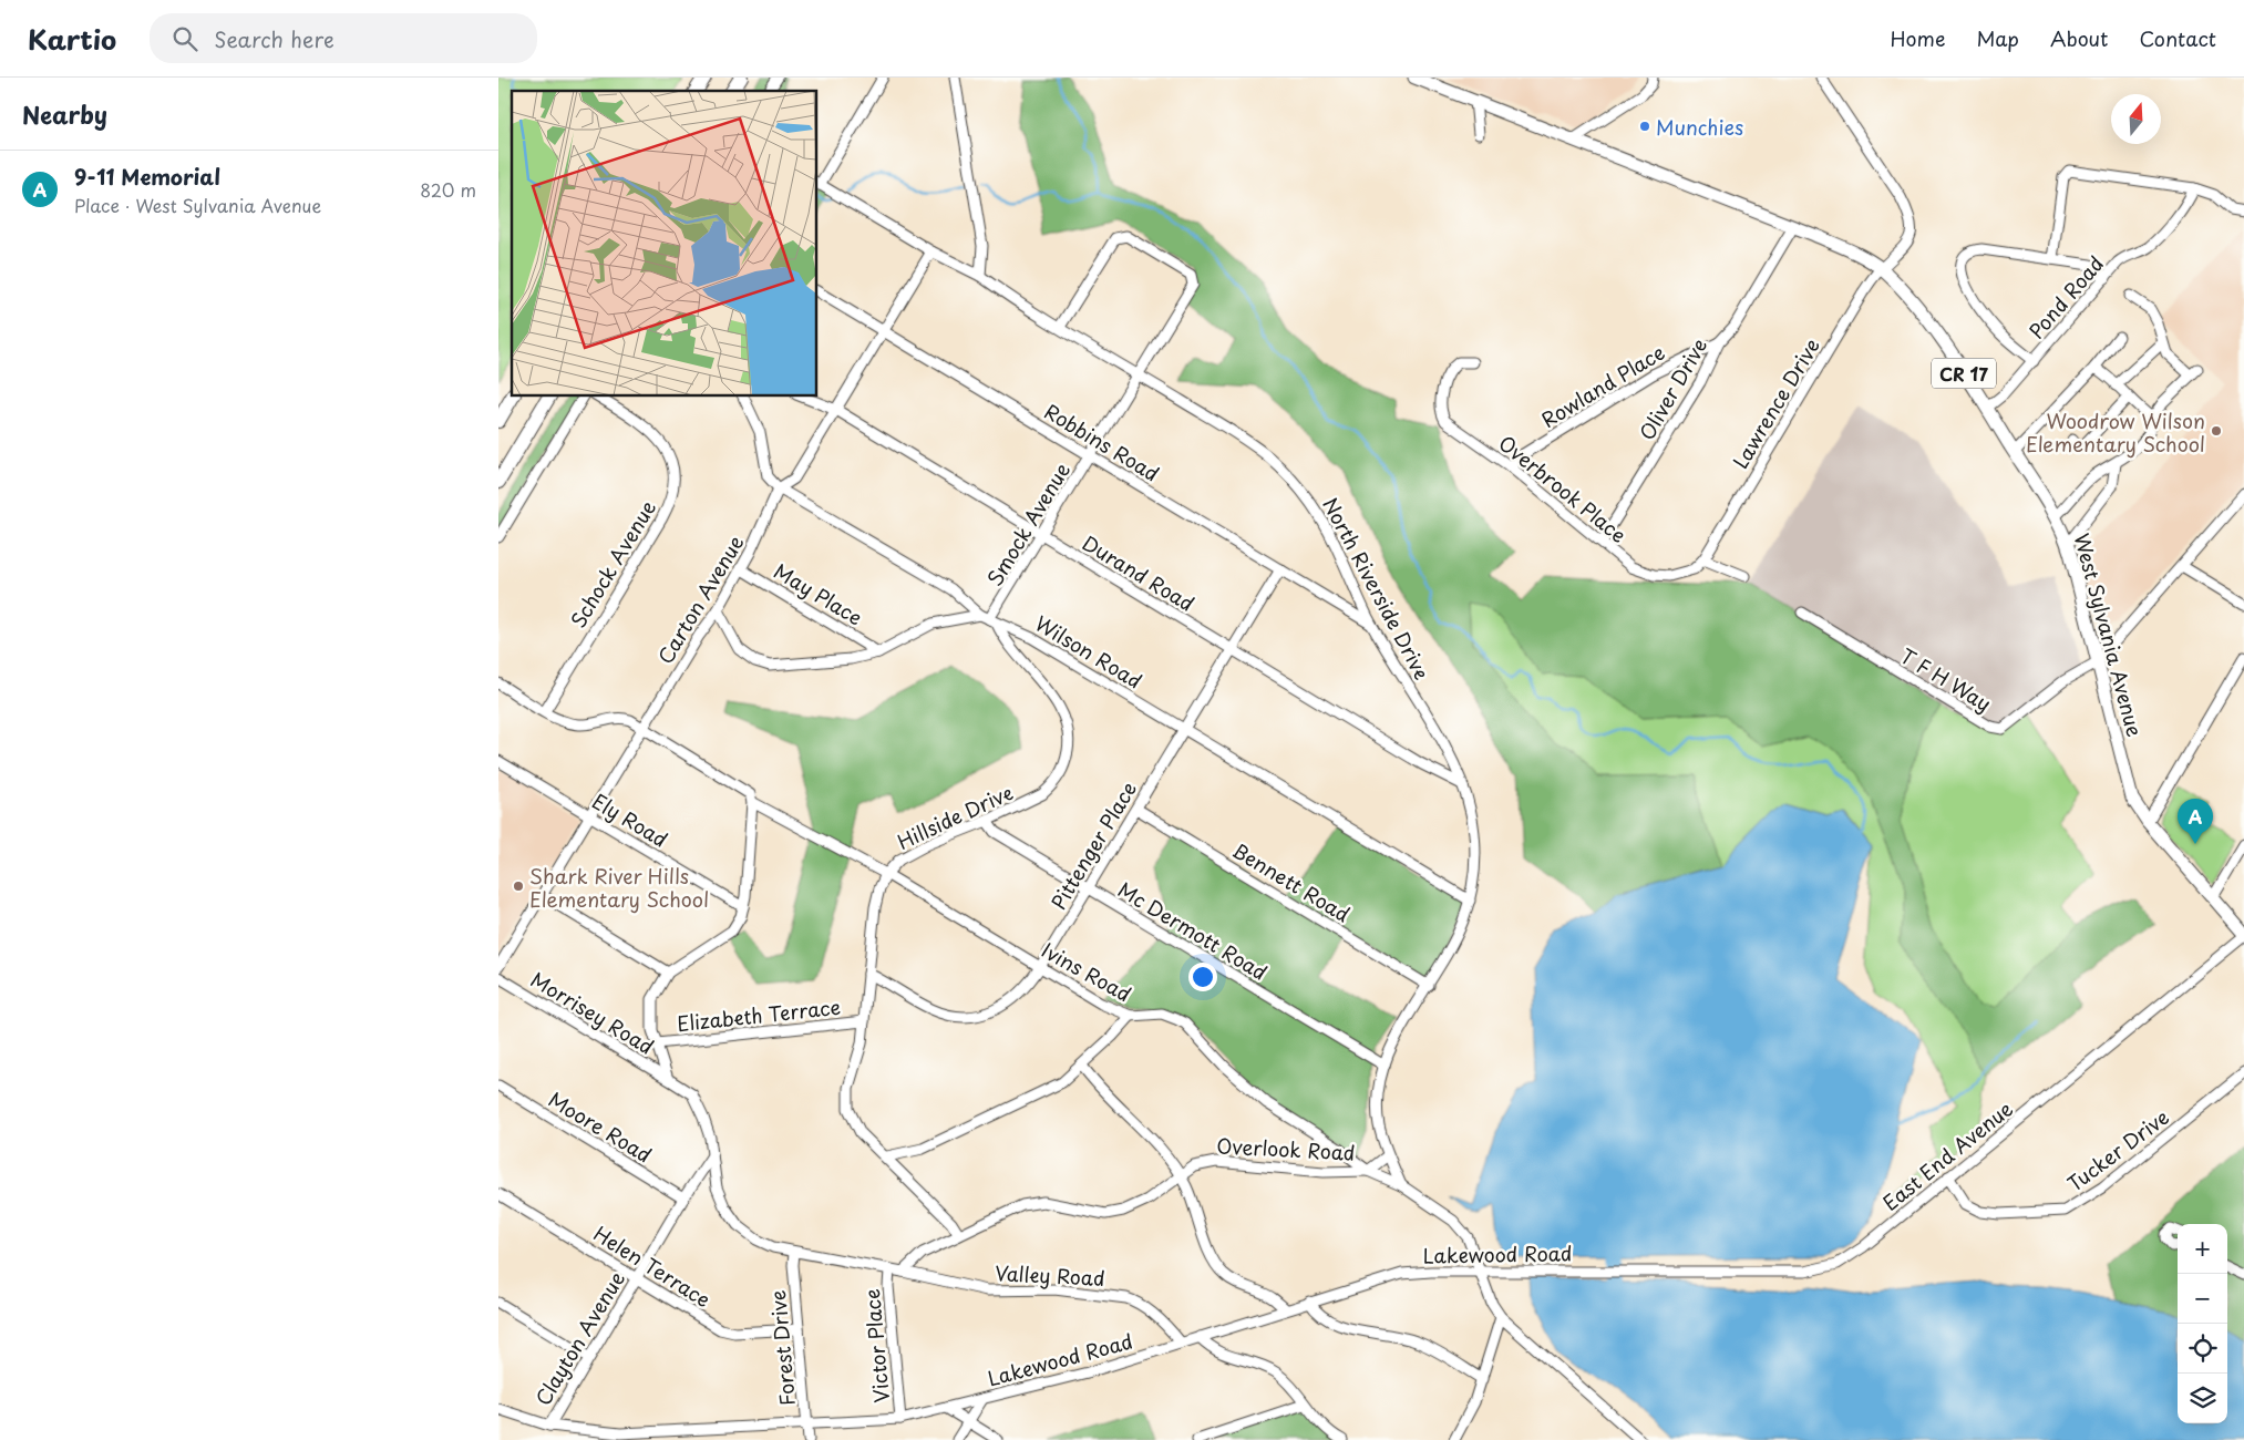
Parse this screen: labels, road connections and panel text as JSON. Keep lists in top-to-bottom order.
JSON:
{
  "streets": {
    "main road": ["CR 17", "West Sylvania Avenue"],
    "street": [
      "Pond Road",
      "Rowland Place",
      "Oliver Drive",
      "Lawrence Drive",
      "Robbins Road",
      "Overbrook Place",
      "Smock Avenue",
      "Schock Avenue",
      "Durand Road",
      "North Riverside Drive",
      "May Place",
      "Carton Avenue",
      "Wilson Road",
      "T F H Way",
      "Hillside Drive",
      "Ely Road",
      "Pittenger Place",
      "Bennett Road",
      "Mc Dermott Road",
      "Ivins Road",
      "Morrisey Road",
      "Elizabeth Terrace",
      "Moore Road",
      "Overlook Road",
      "Tucker Drive",
      "East End Avenue",
      "Lakewood Road",
      "Helen Terrace",
      "Valley Road",
      "Clayton Avenue",
      "Victor Place",
      "Forest Drive"
    ]
  },
  "crossings": [
    ["Pond Road", "West Sylvania Avenue"],
    ["Rowland Place", "Oliver Drive"],
    ["Rowland Place", "Overbrook Place"],
    ["Oliver Drive", "Overbrook Place"],
    ["Oliver Drive", "West Sylvania Avenue"],
    ["Lawrence Drive", "Overbrook Place"],
    ["Lawrence Drive", "West Sylvania Avenue"],
    ["Robbins Road", "Smock Avenue"],
    ["Robbins Road", "North Riverside Drive"],
    ["Robbins Road", "Carton Avenue"],
    ["Robbins Road", "Pittenger Place"],
    ["Smock Avenue", "Durand Road"],
    ["Smock Avenue", "North Riverside Drive"],
    ["Smock Avenue", "Wilson Road"],
    ["Smock Avenue", "Hillside Drive"],
    ["Schock Avenue", "Ivins Road"],
    ["Durand Road", "North Riverside Drive"],
    ["Durand Road", "Carton Avenue"],
    ["Durand Road", "Pittenger Place"],
    ["North Riverside Drive", "Carton Avenue"],
    ["North Riverside Drive", "Wilson Road"],
    ["North Riverside Drive", "Bennett Road"],
    ["North Riverside Drive", "Mc Dermott Road"],
    ["North Riverside Drive", "Ivins Road"],
    ["North Riverside Drive", "Overlook Road"],
    ["May Place", "Carton Avenue"],
    ["Carton Avenue", "Wilson Road"],
    ["Carton Avenue", "Ely Road"],
    ["Carton Avenue", "Ivins Road"],
    ["West Sylvania Avenue", "T F H Way"],
    ["West Sylvania Avenue", "East End Avenue"],
    ["Wilson Road", "Hillside Drive"],
    ["Wilson Road", "Pittenger Place"],
    ["Hillside Drive", "Pittenger Place"],
    ["Hillside Drive", "Mc Dermott Road"],
    ["Hillside Drive", "Ivins Road"],
    ["Hillside Drive", "Elizabeth Terrace"],
    ["Hillside Drive", "Overlook Road"],
    ["Pittenger Place", "Bennett Road"],
    ["Pittenger Place", "Mc Dermott Road"],
    ["Pittenger Place", "Ivins Road"],
    ["Ivins Road", "Overlook Road"],
    ["Ivins Road", "Lakewood Road"],
    ["Morrisey Road", "Valley Road"],
    ["Morrisey Road", "Clayton Avenue"],
    ["Morrisey Road", "Forest Drive"],
    ["Moore Road", "Clayton Avenue"],
    ["Overlook Road", "Valley Road"],
    ["Tucker Drive", "East End Avenue"],
    ["East End Avenue", "Lakewood Road"],
    ["Lakewood Road", "Valley Road"],
    ["Lakewood Road", "Clayton Avenue"],
    ["Lakewood Road", "Victor Place"],
    ["Lakewood Road", "Forest Drive"],
    ["Helen Terrace", "Clayton Avenue"],
    ["Helen Terrace", "Forest Drive"],
    ["Valley Road", "Victor Place"],
    ["Valley Road", "Forest Drive"]
  ],
  "places": ["Munchies", "Woodrow Wilson Elementary School", "Shark River Hills Elementary School"],
  "north": "top",
  "page": {
    "header": "Kartio",
    "search": "Search here",
    "nav": [
      "Home",
      "Map",
      "About",
      "Contact"
    ],
    "heading": "Nearby",
    "list": [
      {
        "mark": "A",
        "name": "9-11 Memorial",
        "note": "Place · West Sylvania Avenue",
        "value": "820 m"
      }
    ],
    "pins": "A",
    "map_buttons": ["+", "−"]
  }
}
